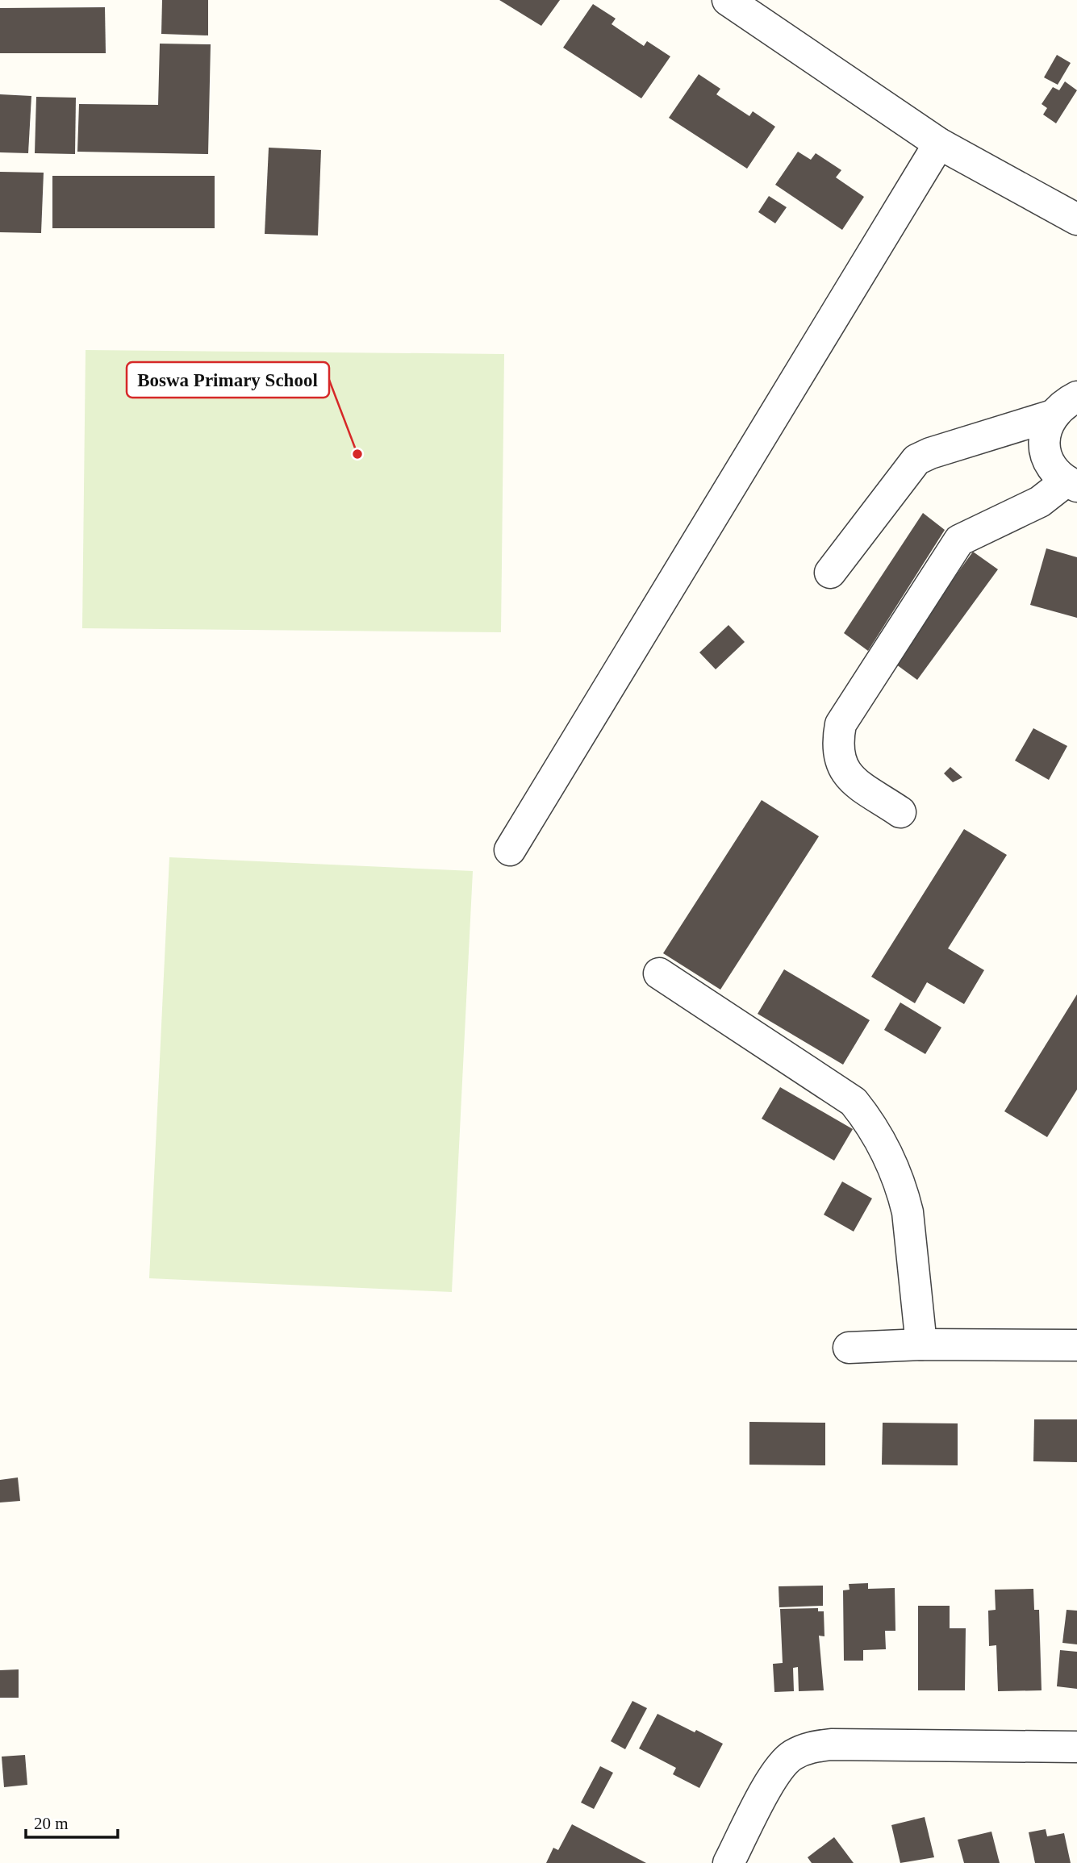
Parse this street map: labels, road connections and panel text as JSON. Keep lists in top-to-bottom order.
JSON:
{
  "places": ["Boswa Primary School"],
  "scale_bar": "20 m"
}
